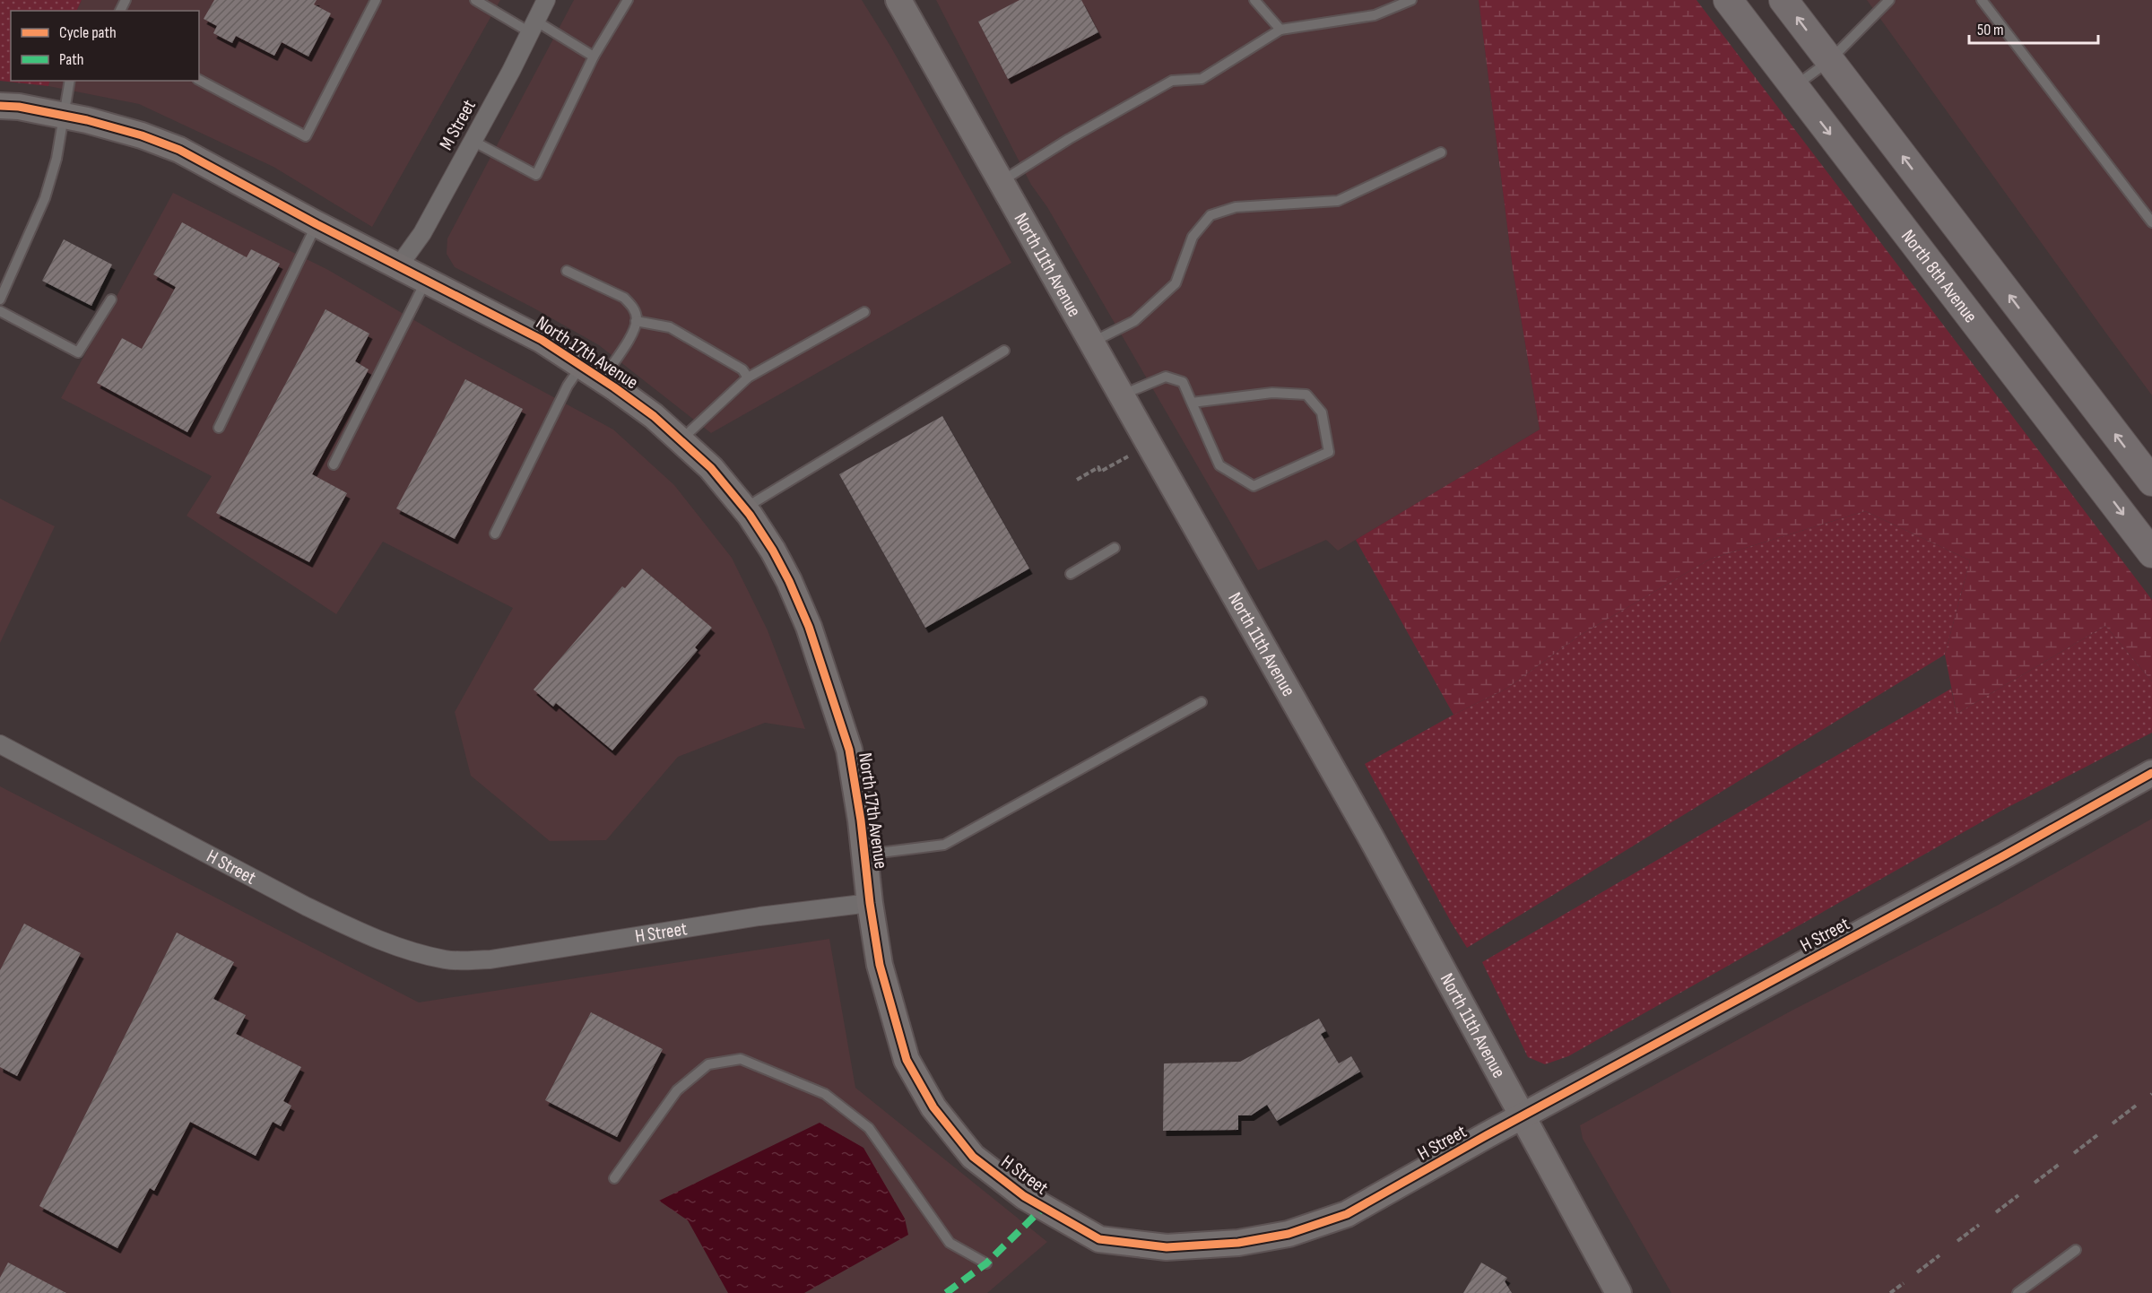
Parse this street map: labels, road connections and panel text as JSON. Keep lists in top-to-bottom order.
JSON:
{
  "streets": {
    "main road": ["North 8th Avenue"],
    "street": [
      "M Street",
      "North 11th Avenue",
      "North 17th Avenue",
      "H Street"
    ]
  },
  "crossings": [
    ["M Street", "North 17th Avenue"],
    ["North 11th Avenue", "H Street"],
    ["North 17th Avenue", "H Street"]
  ],
  "legend": ["Cycle path", "Path"],
  "scale_bar": "50 m"
}
